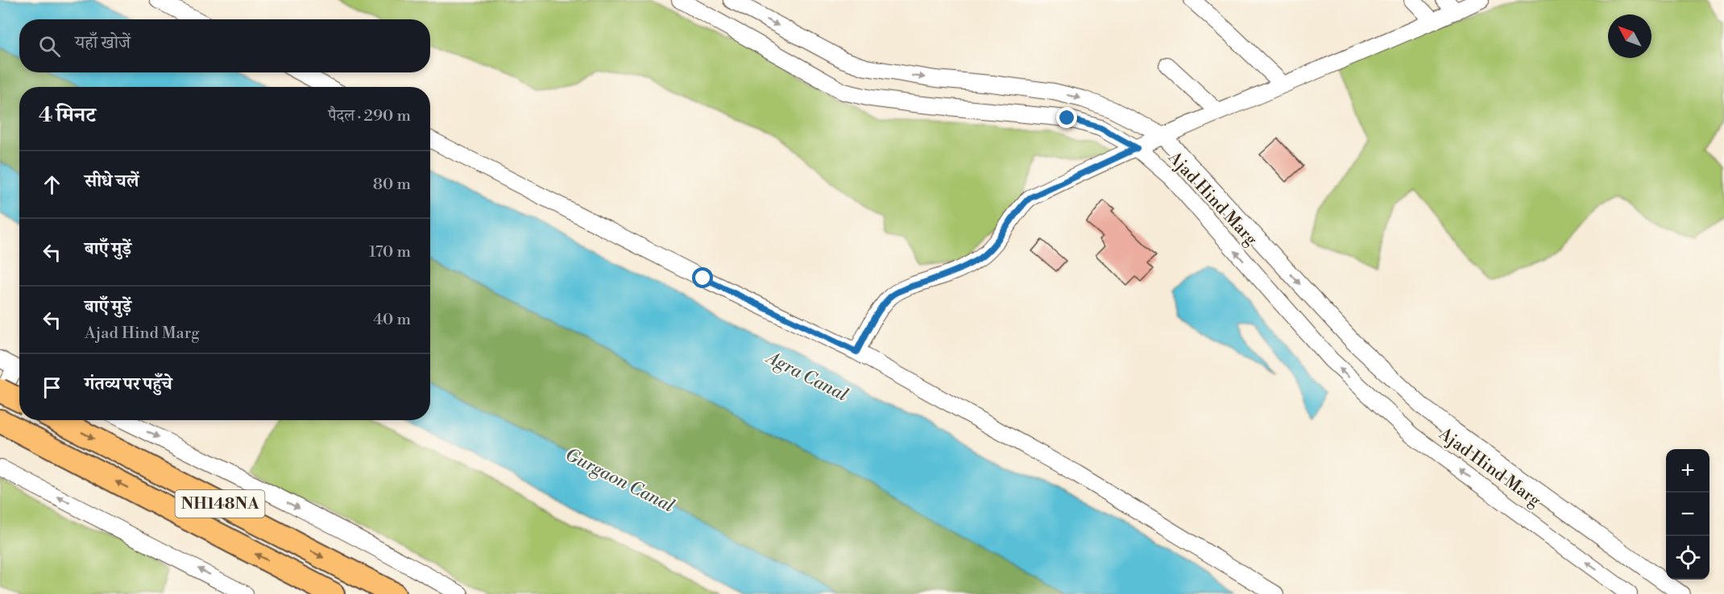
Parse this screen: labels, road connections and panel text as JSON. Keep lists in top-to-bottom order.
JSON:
{
  "streets": {
    "highway": ["NH148NA"],
    "street": ["Ajad Hind Marg"]
  },
  "water": ["Agra Canal", "Gurgaon Canal"],
  "north": "top left",
  "page": {
    "search": "यहाँ खोजें",
    "heading": ["4 मिनट", "पैदल · 290 m"],
    "list": [
      ["सीधे चलें", "80 m"],
      ["बाएँ मुड़ें", "170 m"],
      ["बाएँ मुड़ें", "Ajad Hind Marg", "40 m"],
      "गंतव्य पर पहुँचे"
    ],
    "map_buttons": ["+", "−"]
  }
}
